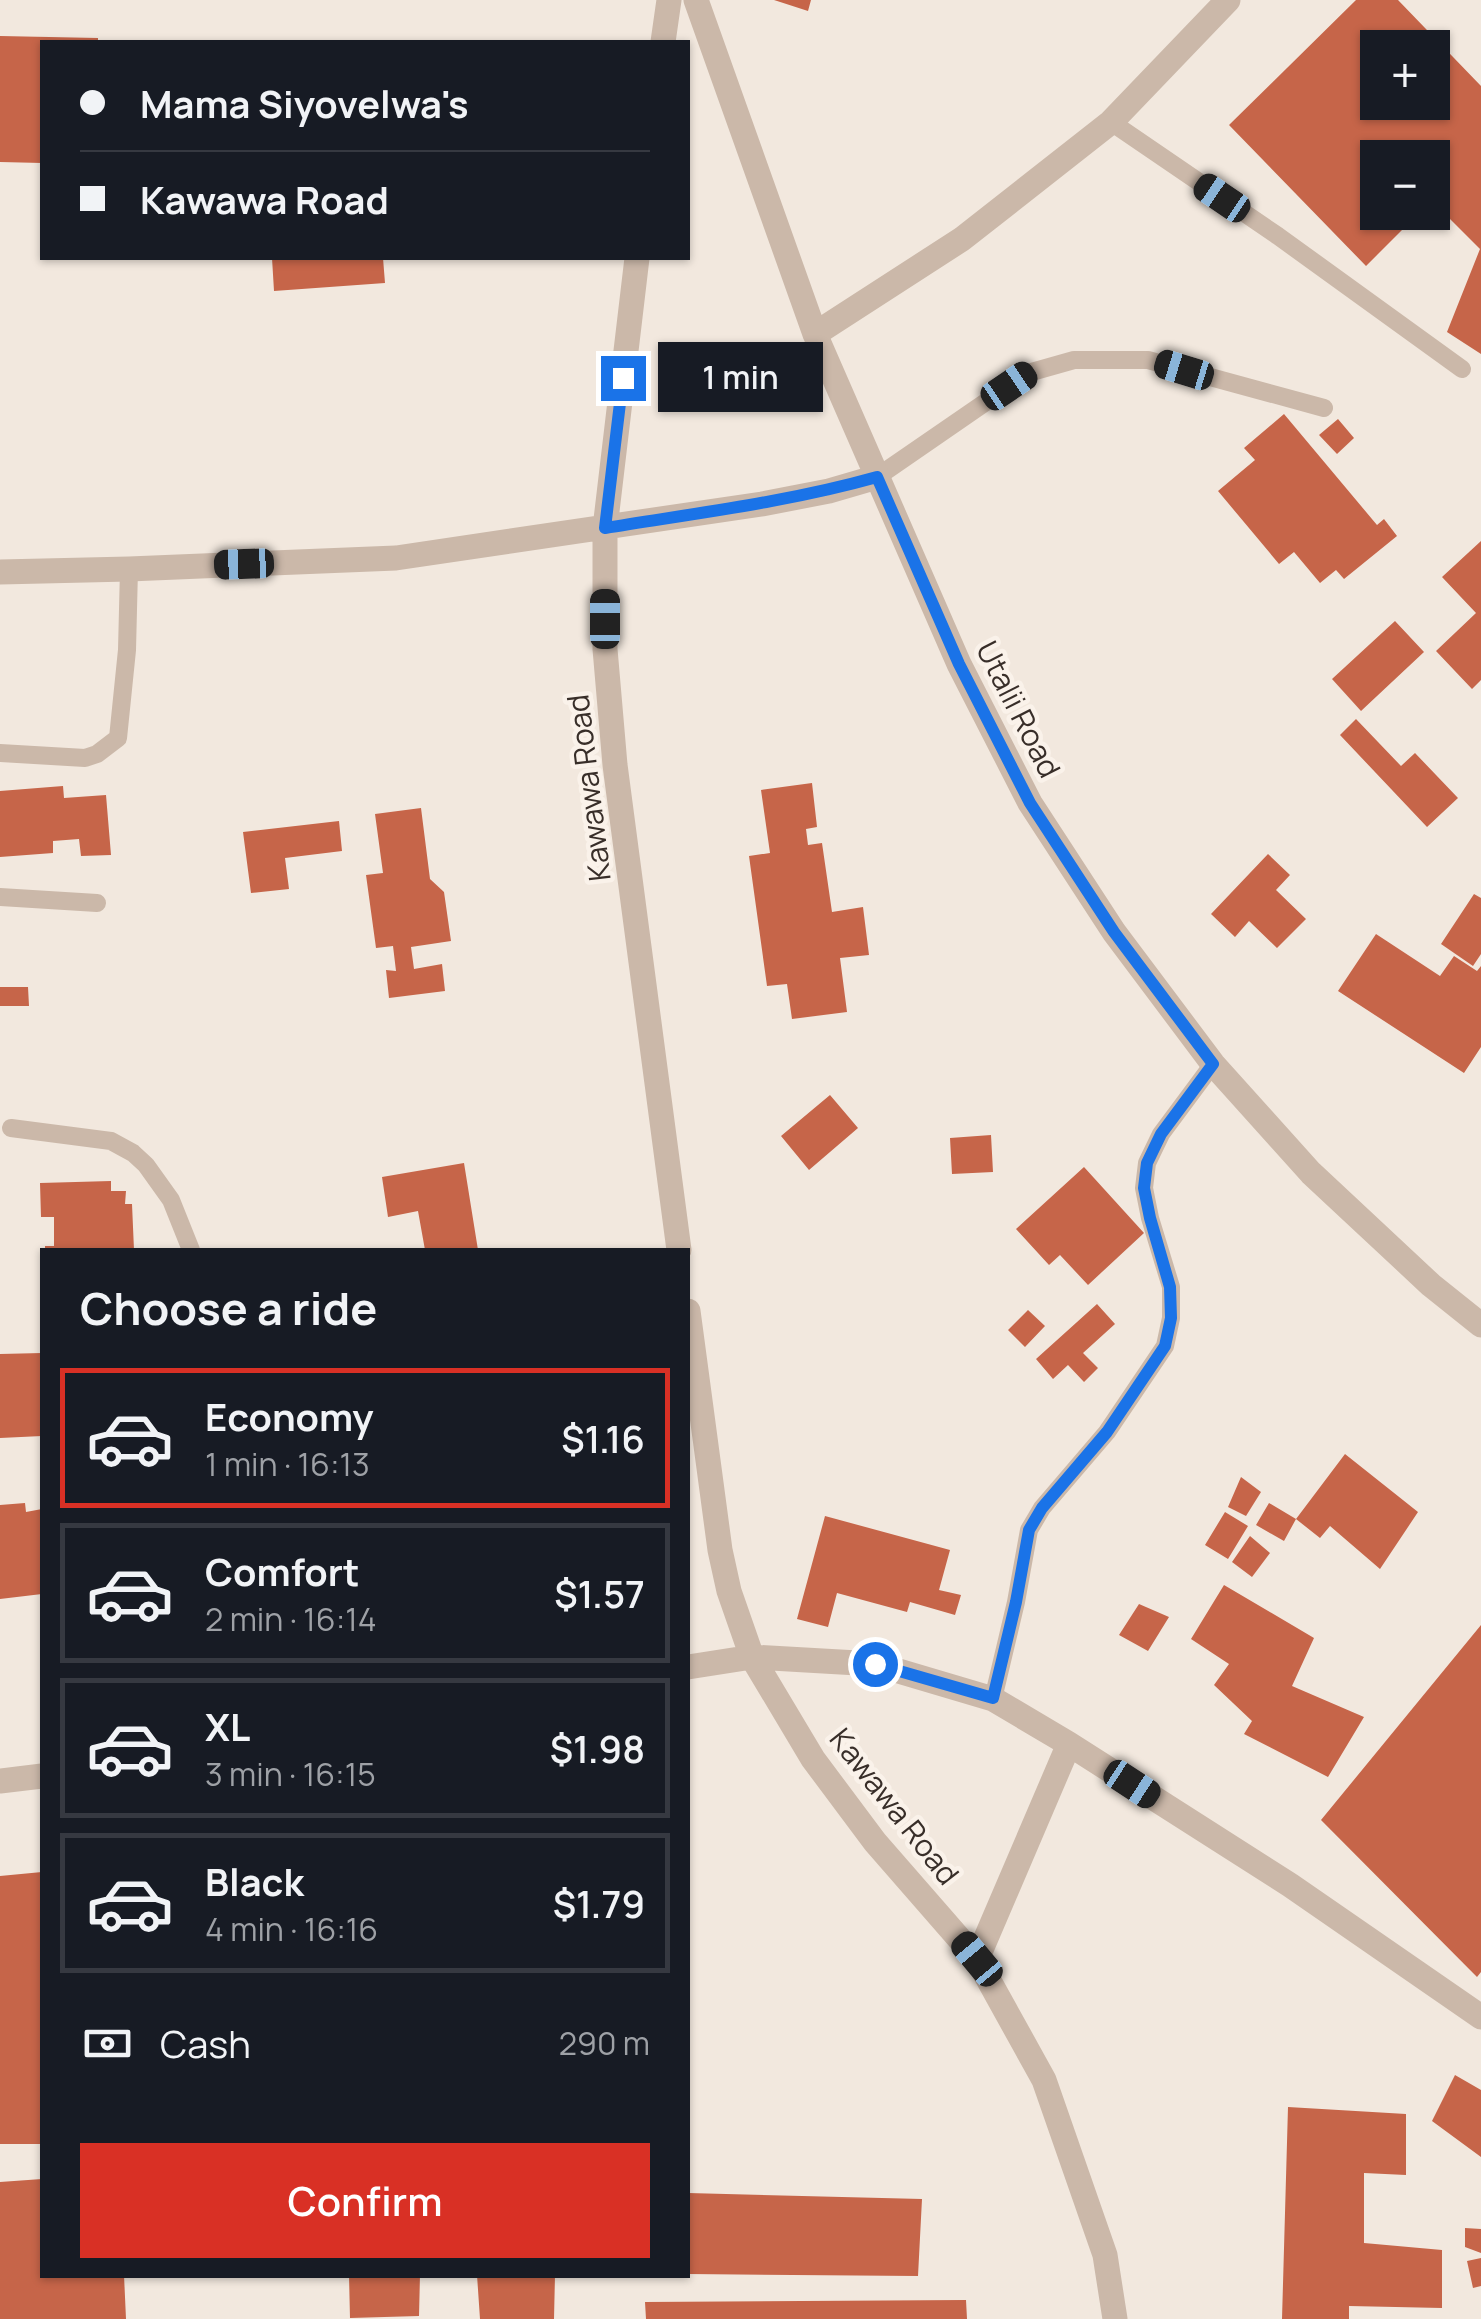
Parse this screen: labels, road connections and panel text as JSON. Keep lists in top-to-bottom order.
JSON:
{
  "streets": {
    "street": ["Utalii Road", "Kawawa Road"]
  },
  "page": {
    "map_buttons": ["+", "−"],
    "banner": ["Mama Siyovelwa's", "Kawawa Road"],
    "bubble": "1 min",
    "heading": "Choose a ride",
    "list": [
      {
        "name": "Economy",
        "note": "1 min · 16:13",
        "value": "$1.16"
      },
      {
        "name": "Comfort",
        "note": "2 min · 16:14",
        "value": "$1.57"
      },
      {
        "name": "XL",
        "note": "3 min · 16:15",
        "value": "$1.98"
      },
      {
        "name": "Black",
        "note": "4 min · 16:16",
        "value": "$1.79"
      }
    ],
    "pay": ["Cash", "290 m"],
    "buttons": "Confirm"
  }
}
